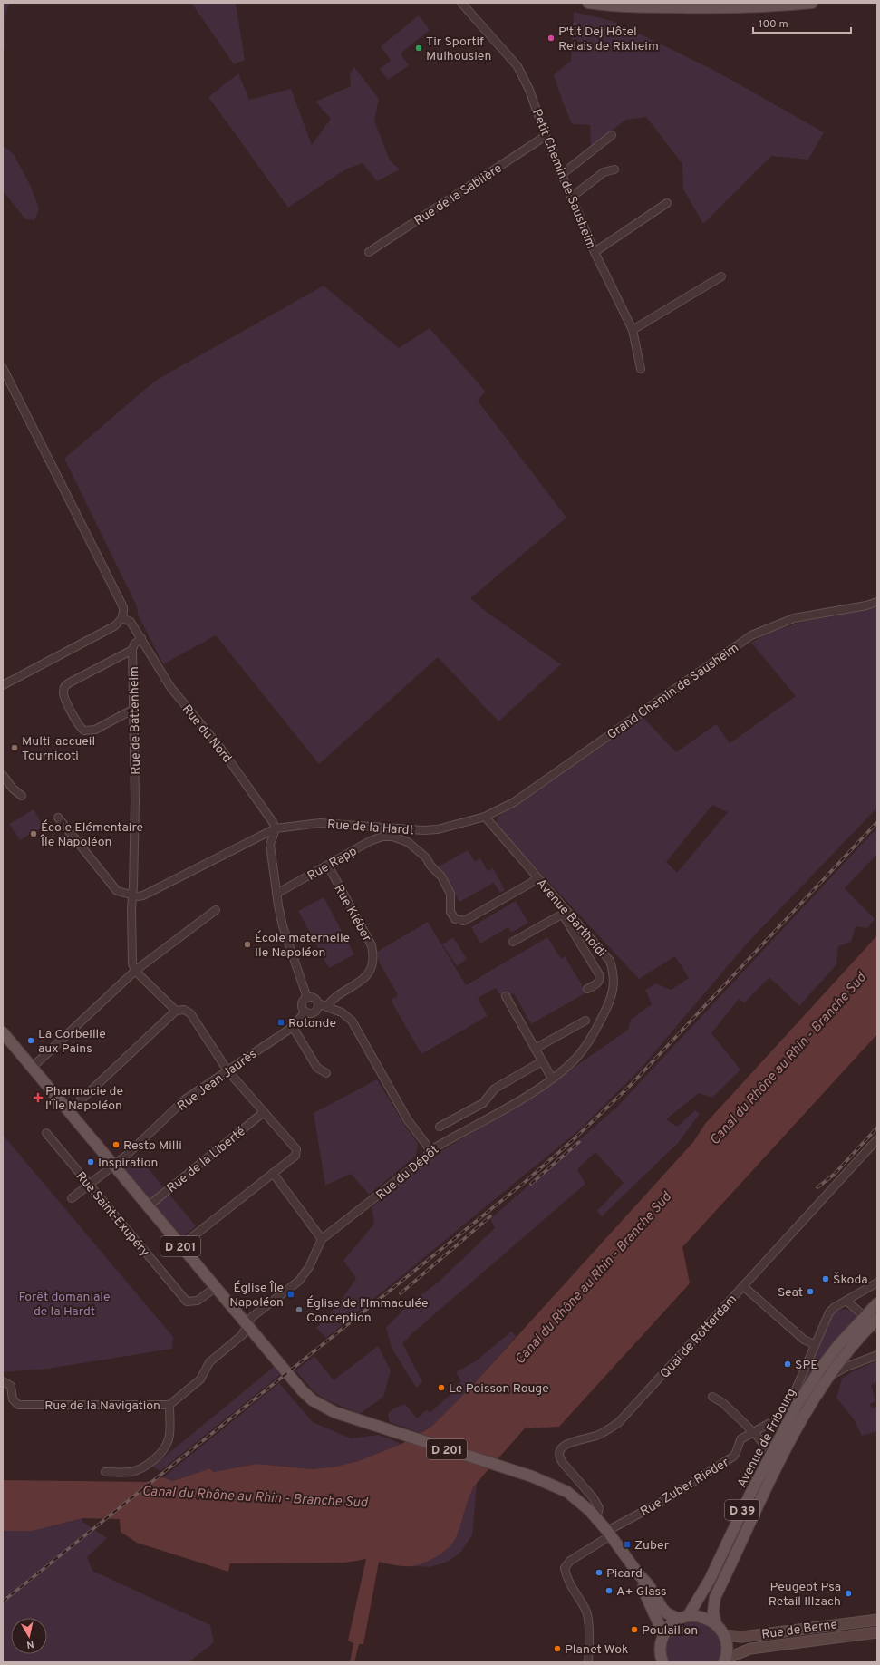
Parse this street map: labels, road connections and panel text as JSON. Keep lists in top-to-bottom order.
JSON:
{
  "streets": {
    "main road": [
      "D 201",
      "Avenue de Fribourg",
      "D 39",
      "Rue de Berne"
    ],
    "street": [
      "Petit Chemin de Sausheim",
      "Rue de la Sablière",
      "Grand Chemin de Sausheim",
      "Rue de Battenheim",
      "Rue du Nord",
      "Rue de la Hardt",
      "Rue Rapp",
      "Rue Kléber",
      "Avenue Bartholdi",
      "Rue Jean Jaurès",
      "Rue de la Liberté",
      "Rue du Dépôt",
      "Rue Saint-Exupéry",
      "Quai de Rotterdam",
      "Rue de la Navigation",
      "Rue Zuber Rieder"
    ]
  },
  "crossings": [
    ["Petit Chemin de Sausheim", "Rue de la Sablière"],
    ["Grand Chemin de Sausheim", "Rue de la Hardt"],
    ["Grand Chemin de Sausheim", "Avenue Bartholdi"],
    ["Rue de Battenheim", "Rue du Nord"],
    ["Rue de Battenheim", "Rue de la Hardt"],
    ["Rue du Nord", "Rue de la Hardt"],
    ["Rue de la Hardt", "Avenue Bartholdi"],
    ["Rue Rapp", "Rue Kléber"],
    ["Rue Rapp", "Avenue Bartholdi"],
    ["Avenue Bartholdi", "Rue du Dépôt"],
    ["Rue Jean Jaurès", "Rue Saint-Exupéry"],
    ["Rue Jean Jaurès", "D 201"],
    ["Rue de la Liberté", "D 201"],
    ["Rue du Dépôt", "Rue de la Navigation"],
    ["Rue Saint-Exupéry", "D 201"],
    ["D 201", "Quai de Rotterdam"],
    ["D 201", "Rue de la Navigation"],
    ["D 201", "Avenue de Fribourg"],
    ["D 201", "Rue Zuber Rieder"]
  ],
  "water": ["Canal du Rhône au Rhin - Branche Sud"],
  "parks": ["Forêt domaniale de la Hardt"],
  "places": {
    "other": [
      "P'tit Dej Hôtel Relais de Rixheim",
      "Tir Sportif Mulhousien",
      "Multi-accueil Tournicoti",
      "École Elémentaire Île Napoléon",
      "École maternelle Ile Napoléon",
      "La Corbeille aux Pains",
      "Resto Milli",
      "Inspiration",
      "Škoda",
      "Seat",
      "Église de l'Immaculée Conception",
      "SPE",
      "Le Poisson Rouge",
      "Picard",
      "A+ Glass",
      "Peugeot Psa Retail Illzach",
      "Poulaillon",
      "Planet Wok"
    ],
    "transit": ["Rotonde", "Église Île Napoléon", "Zuber"],
    "health": ["Pharmacie de l'Île Napoléon"]
  },
  "scale_bar": "100 m",
  "north": "bottom"
}
